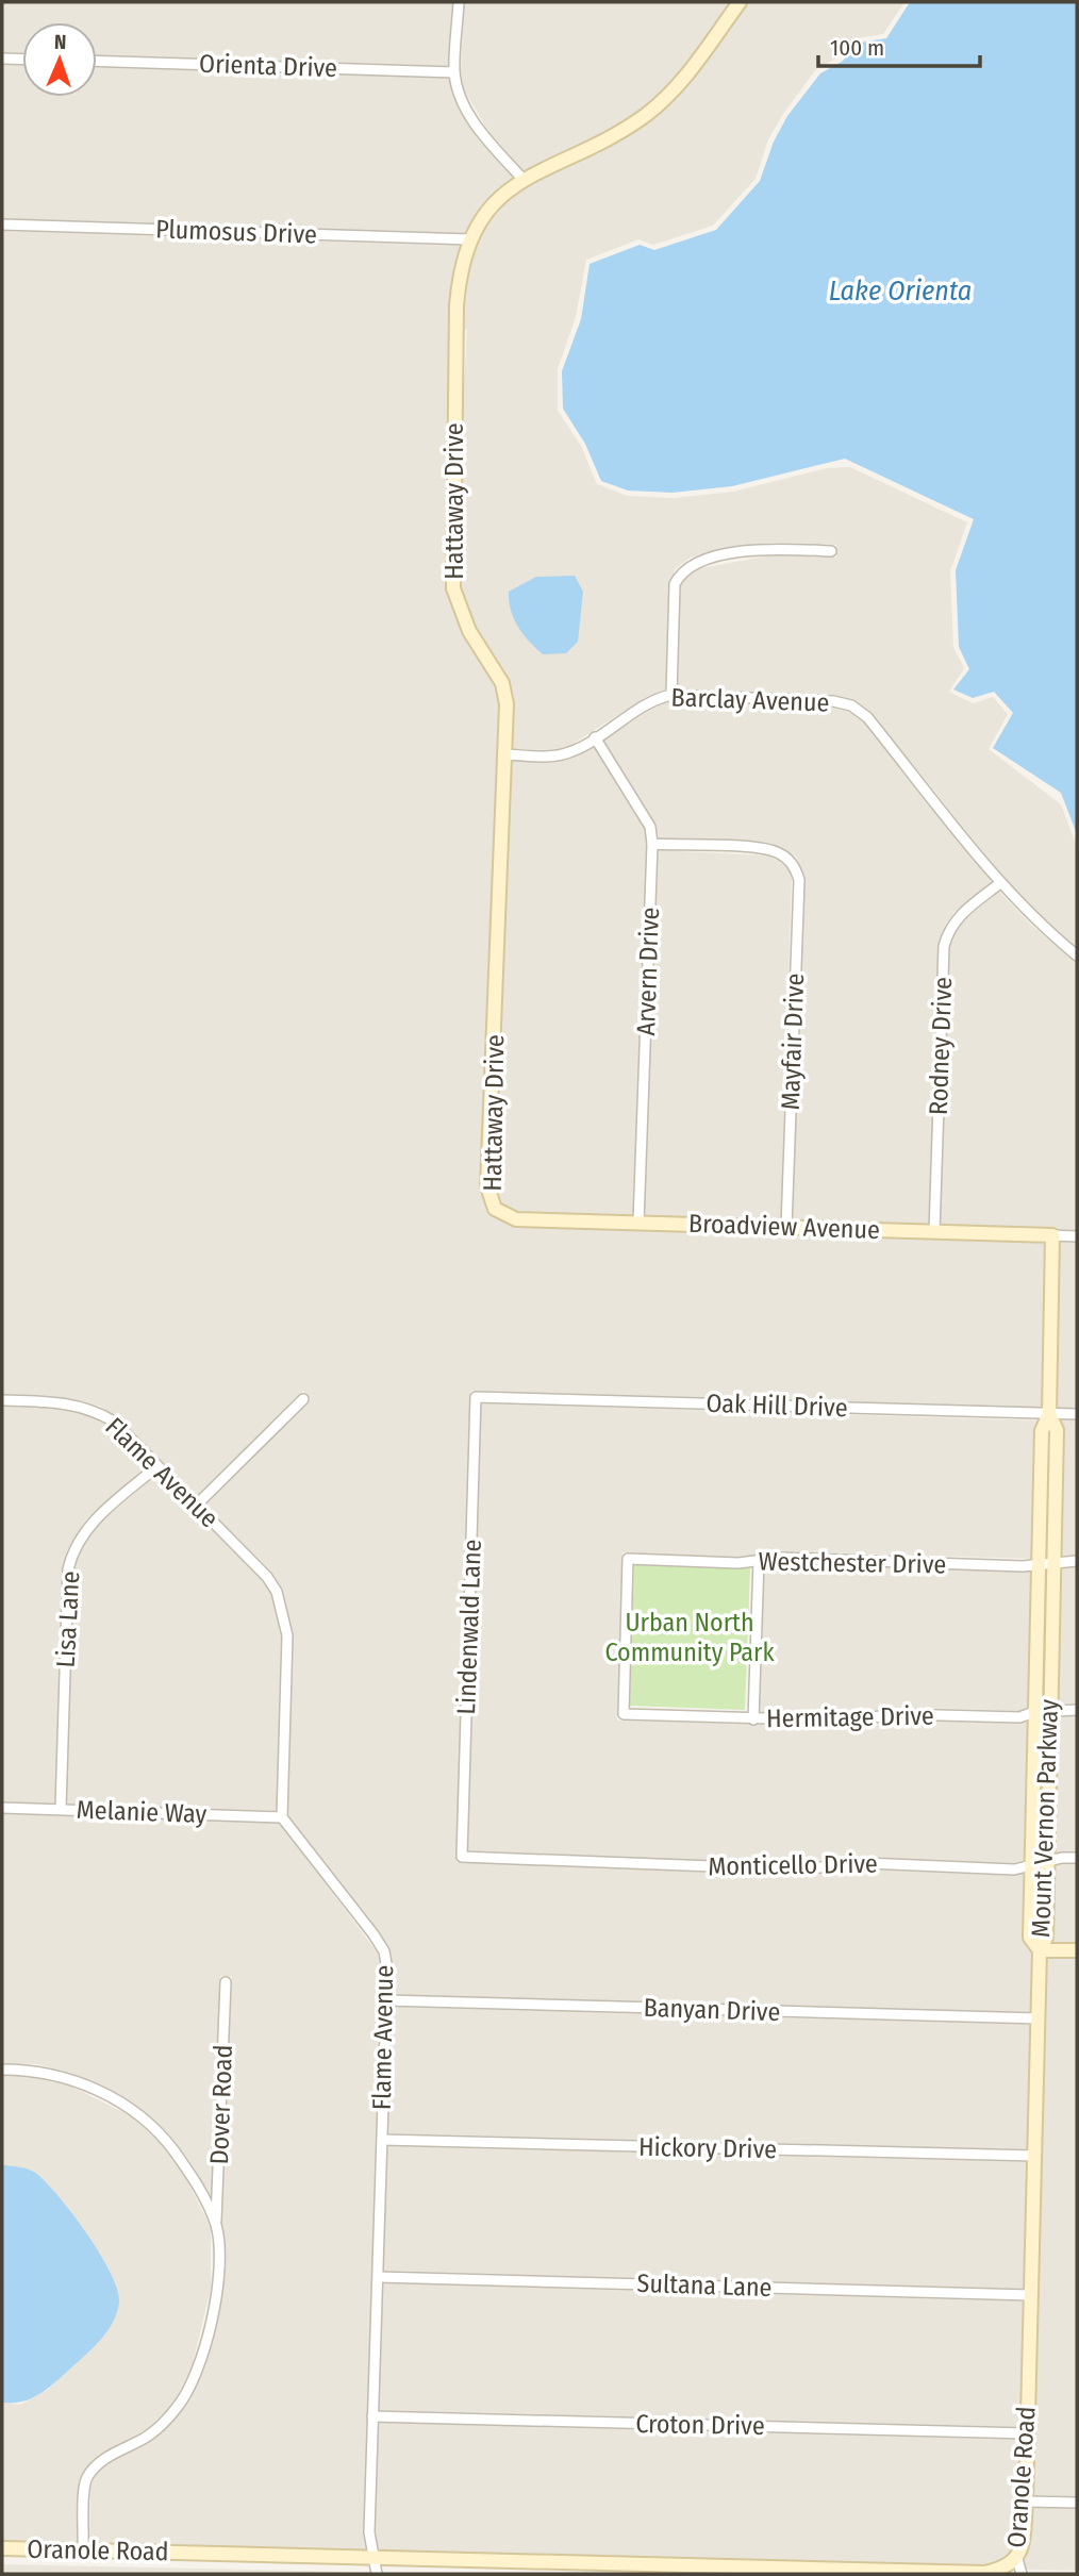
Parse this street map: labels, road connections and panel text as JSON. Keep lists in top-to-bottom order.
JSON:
{
  "streets": {
    "street": [
      "Orienta Drive",
      "Plumosus Drive",
      "Hattaway Drive",
      "Barclay Avenue",
      "Arvern Drive",
      "Mayfair Drive",
      "Rodney Drive",
      "Broadview Avenue",
      "Oak Hill Drive",
      "Flame Avenue",
      "Westchester Drive",
      "Lisa Lane",
      "Lindenwald Lane",
      "Hermitage Drive",
      "Melanie Way",
      "Mount Vernon Parkway",
      "Monticello Drive",
      "Banyan Drive",
      "Dover Road",
      "Hickory Drive",
      "Sultana Lane",
      "Croton Drive",
      "Oranole Road"
    ]
  },
  "crossings": [
    ["Plumosus Drive", "Hattaway Drive"],
    ["Hattaway Drive", "Barclay Avenue"],
    ["Hattaway Drive", "Broadview Avenue"],
    ["Barclay Avenue", "Arvern Drive"],
    ["Barclay Avenue", "Rodney Drive"],
    ["Arvern Drive", "Mayfair Drive"],
    ["Arvern Drive", "Broadview Avenue"],
    ["Mayfair Drive", "Broadview Avenue"],
    ["Rodney Drive", "Broadview Avenue"],
    ["Broadview Avenue", "Mount Vernon Parkway"],
    ["Oak Hill Drive", "Lindenwald Lane"],
    ["Oak Hill Drive", "Mount Vernon Parkway"],
    ["Flame Avenue", "Lisa Lane"],
    ["Flame Avenue", "Melanie Way"],
    ["Flame Avenue", "Banyan Drive"],
    ["Flame Avenue", "Hickory Drive"],
    ["Flame Avenue", "Sultana Lane"],
    ["Flame Avenue", "Croton Drive"],
    ["Flame Avenue", "Oranole Road"],
    ["Westchester Drive", "Hermitage Drive"],
    ["Westchester Drive", "Mount Vernon Parkway"],
    ["Lisa Lane", "Melanie Way"],
    ["Lindenwald Lane", "Monticello Drive"],
    ["Hermitage Drive", "Mount Vernon Parkway"],
    ["Mount Vernon Parkway", "Monticello Drive"],
    ["Mount Vernon Parkway", "Oranole Road"],
    ["Banyan Drive", "Oranole Road"],
    ["Dover Road", "Oranole Road"],
    ["Hickory Drive", "Oranole Road"],
    ["Sultana Lane", "Oranole Road"],
    ["Croton Drive", "Oranole Road"]
  ],
  "water": ["Lake Orienta"],
  "parks": ["Urban North Community Park"],
  "scale_bar": "100 m",
  "north": "top"
}
